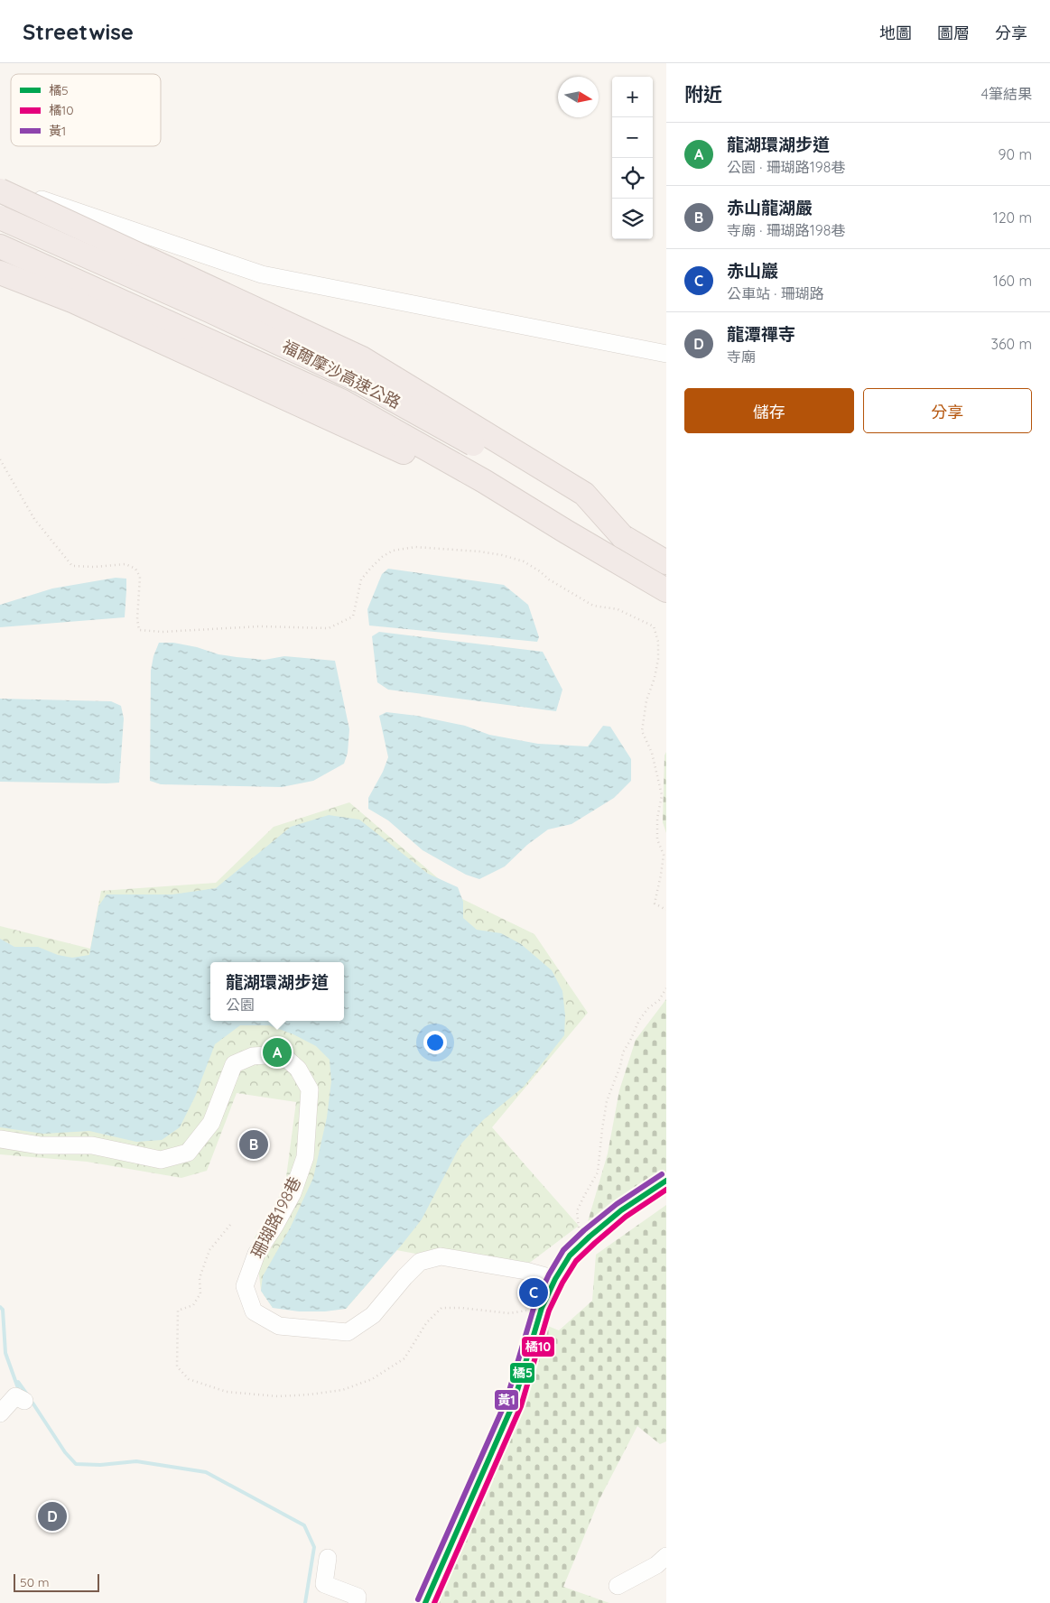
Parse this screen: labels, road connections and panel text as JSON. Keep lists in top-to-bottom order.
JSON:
{
  "streets": {
    "highway": ["福爾摩沙高速公路"],
    "street": ["珊瑚路198巷"]
  },
  "lines": ["transit line 黃1", "transit line 橘5", "transit line 橘10"],
  "legend": ["橘5", "橘10", "黃1"],
  "scale_bar": "50 m",
  "north": "right",
  "page": {
    "header": "Streetwise",
    "nav": ["地圖", "圖層", "分享"],
    "heading": ["附近", "4筆結果"],
    "map_buttons": ["+", "−"],
    "list": [
      {
        "mark": "A",
        "name": "龍湖環湖步道",
        "note": "公園 · 珊瑚路198巷",
        "value": "90 m"
      },
      {
        "mark": "B",
        "name": "赤山龍湖嚴",
        "note": "寺廟 · 珊瑚路198巷",
        "value": "120 m"
      },
      {
        "mark": "C",
        "name": "赤山巖",
        "note": "公車站 · 珊瑚路",
        "value": "160 m"
      },
      {
        "mark": "D",
        "name": "龍潭禪寺",
        "note": "寺廟",
        "value": "360 m"
      }
    ],
    "buttons": ["儲存", "分享"],
    "popup": ["龍湖環湖步道", "公園"],
    "pins": [
      "A",
      "B",
      "C",
      "D"
    ],
    "scale": "50 m"
  }
}
